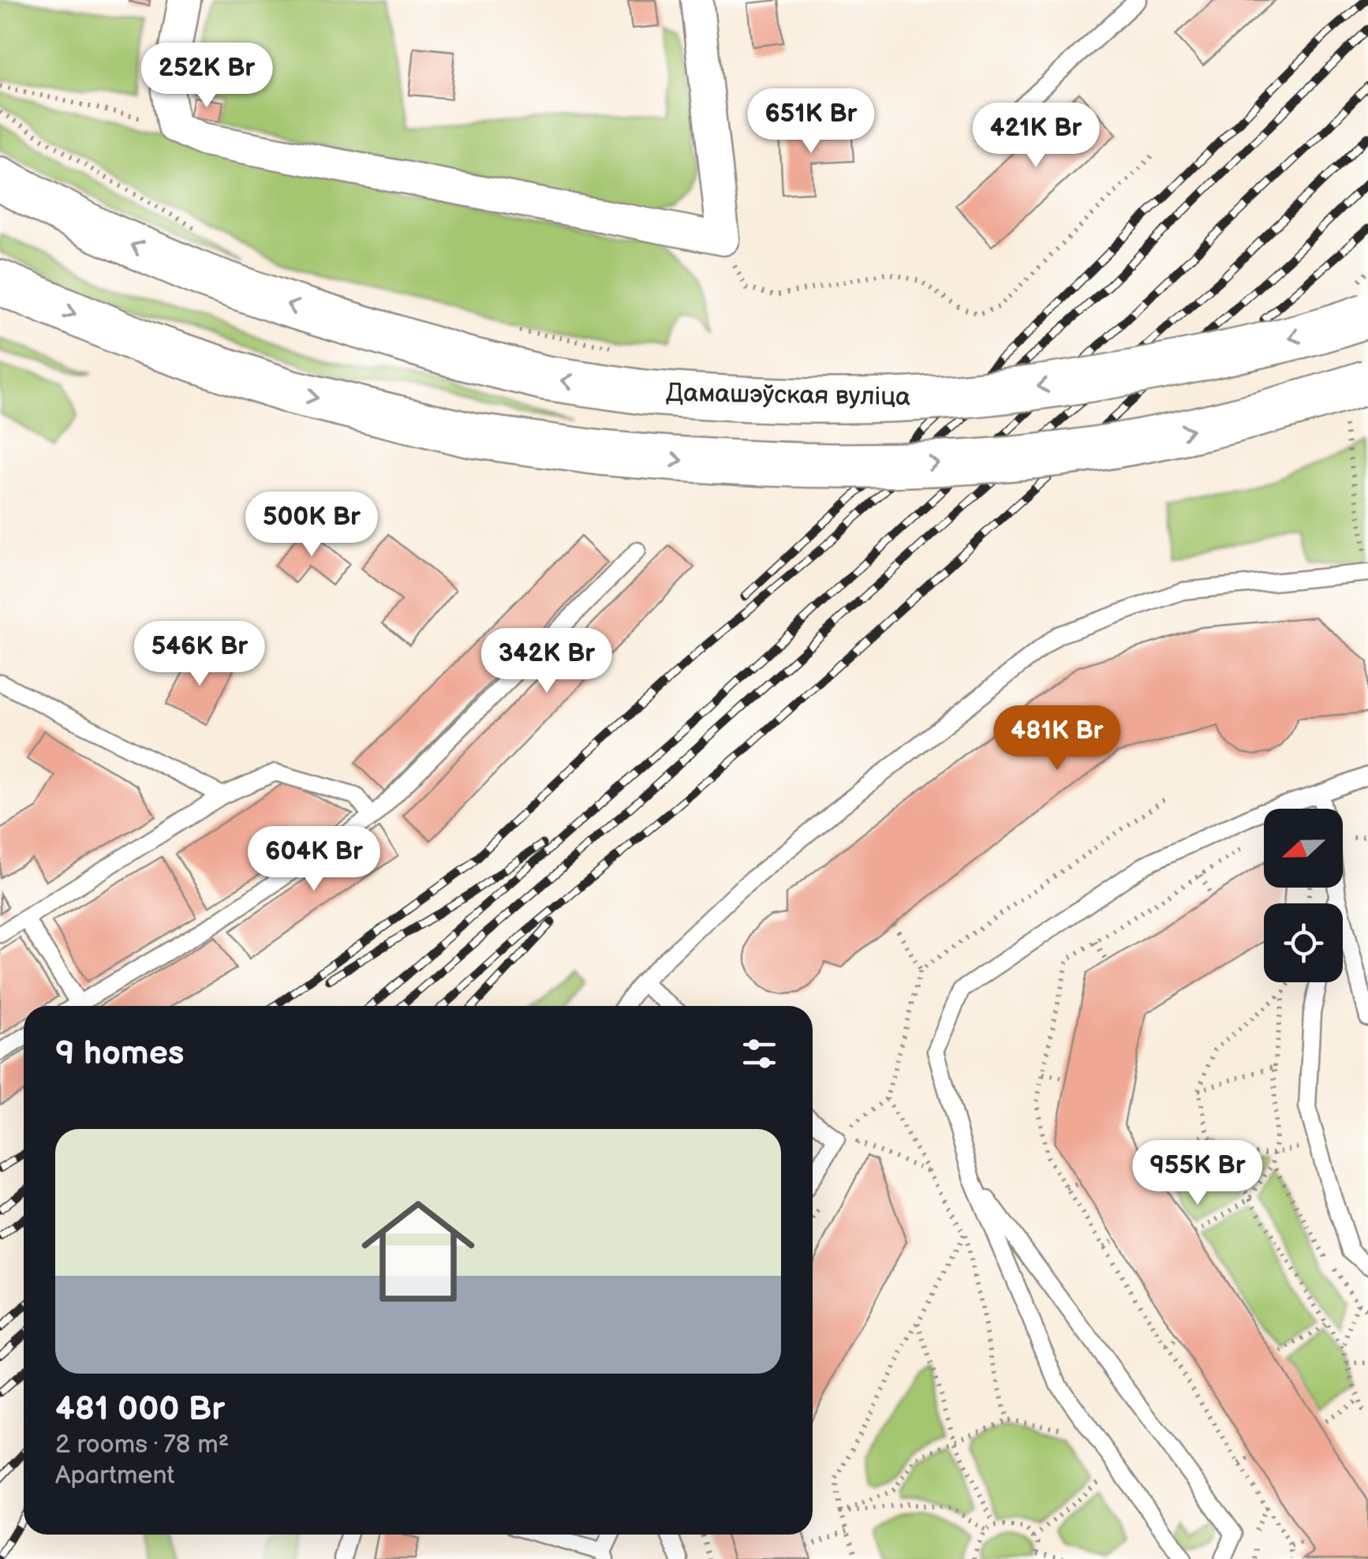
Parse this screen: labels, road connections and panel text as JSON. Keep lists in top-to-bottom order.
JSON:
{
  "streets": {
    "main road": ["Дамашэўская вуліца"]
  },
  "north": "left",
  "page": {
    "price": [
      "252K Br",
      "651K Br",
      "421K Br",
      "500K Br",
      "546K Br",
      "342K Br",
      "481K Br",
      "604K Br",
      "955K Br"
    ],
    "heading": "9 homes",
    "list": [
      {
        "name": "481 000 Br",
        "note": "2 rooms · 78 m² · Apartment"
      }
    ]
  }
}
